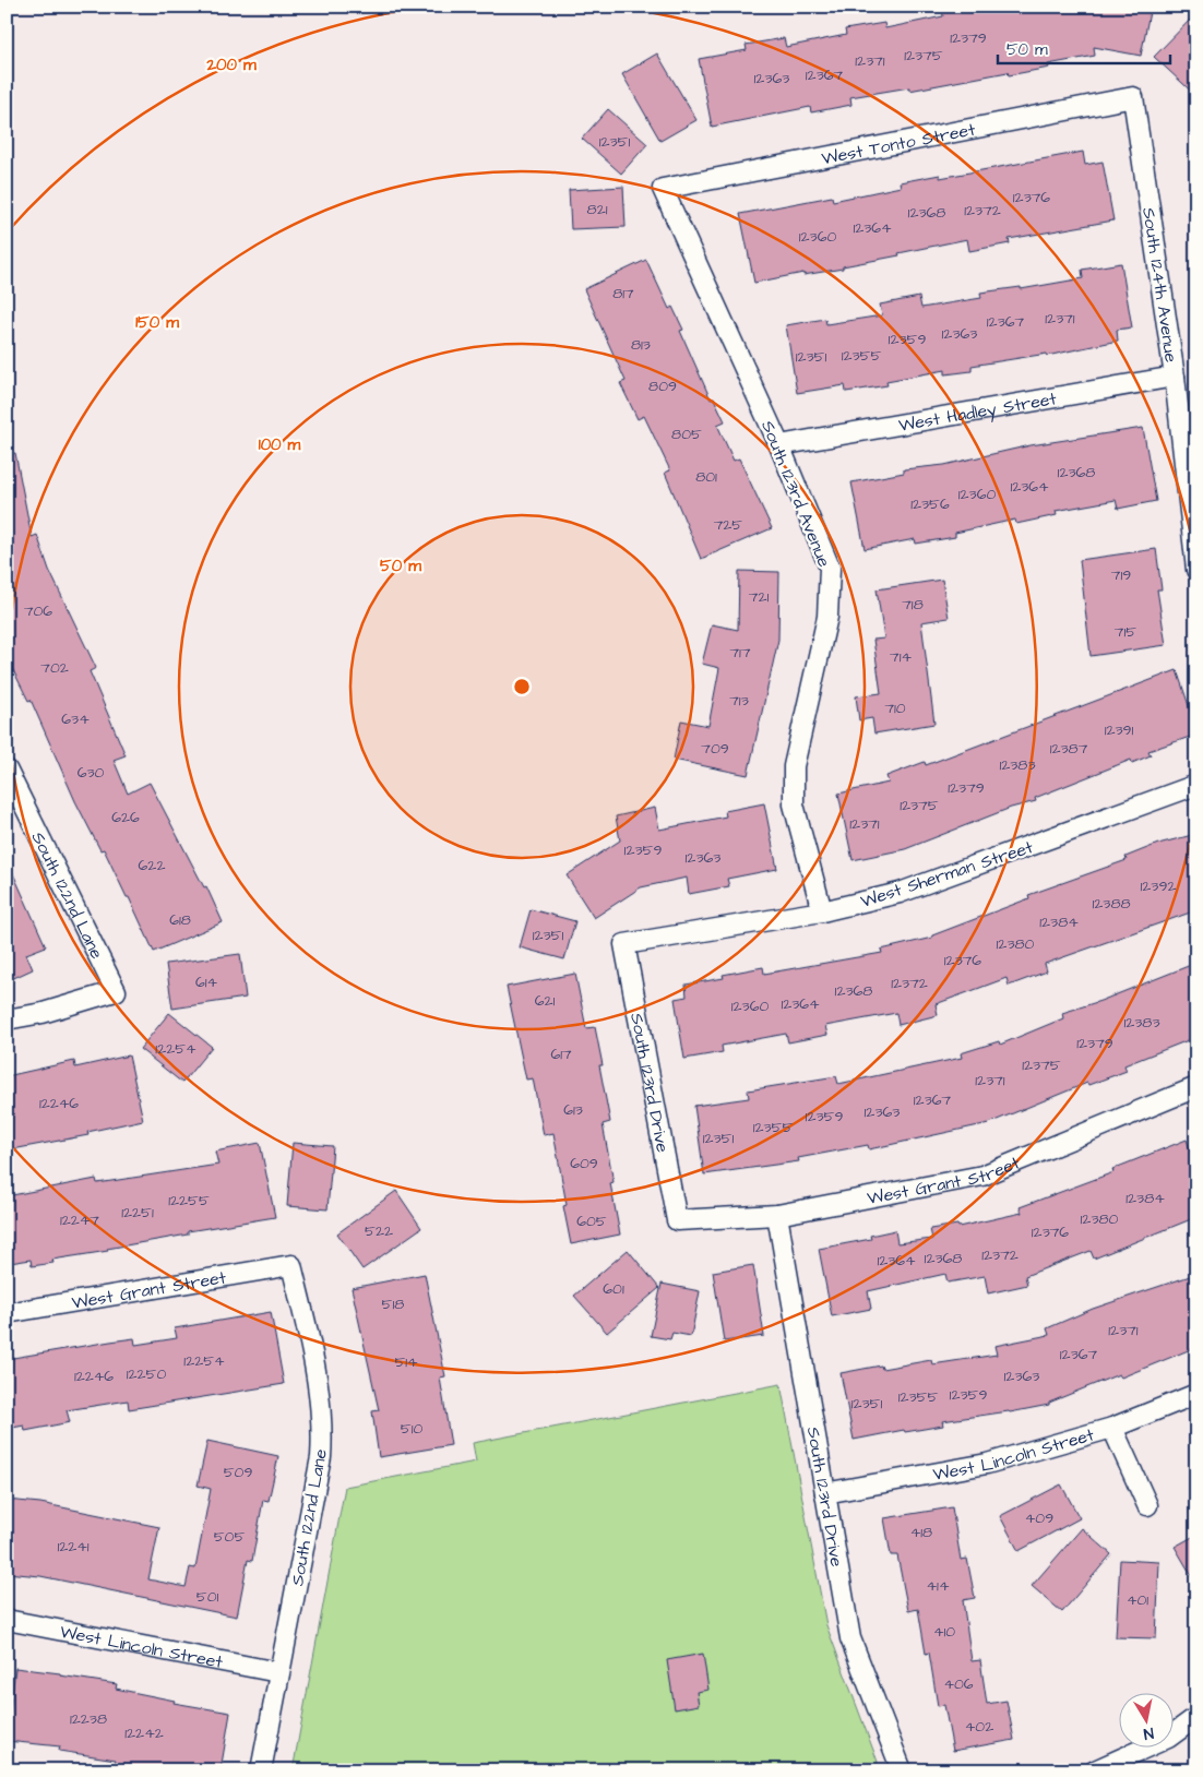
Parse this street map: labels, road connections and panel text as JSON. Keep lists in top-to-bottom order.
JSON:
{
  "streets": {
    "street": [
      "West Tonto Street",
      "South 124th Avenue",
      "West Hadley Street",
      "South 123rd Avenue",
      "West Sherman Street",
      "South 122nd Lane",
      "South 123rd Drive",
      "West Grant Street",
      "West Lincoln Street"
    ]
  },
  "crossings": [
    ["West Tonto Street", "South 124th Avenue"],
    ["West Tonto Street", "South 123rd Avenue"],
    ["South 124th Avenue", "West Hadley Street"],
    ["West Hadley Street", "South 123rd Avenue"],
    ["South 123rd Avenue", "West Sherman Street"],
    ["West Sherman Street", "South 123rd Drive"],
    ["South 122nd Lane", "West Grant Street"],
    ["South 122nd Lane", "West Lincoln Street"],
    ["South 123rd Drive", "West Grant Street"],
    ["South 123rd Drive", "West Lincoln Street"]
  ],
  "house_numbers": [
    "12379",
    "12375",
    "12371",
    "12367",
    "12363",
    "12351",
    "12376",
    "821",
    "12372",
    "12368",
    "12364",
    "12360",
    "817",
    "12371",
    "12367",
    "12363",
    "12359",
    "813",
    "12355",
    "12351",
    "809",
    "805",
    "12368",
    "801",
    "12364",
    "12360",
    "12356",
    "725",
    "719",
    "721",
    "718",
    "706",
    "715",
    "717",
    "714",
    "702",
    "713",
    "710",
    "634",
    "12391",
    "709",
    "12387",
    "12383",
    "630",
    "12379",
    "12375",
    "626",
    "12371",
    "12359",
    "12363",
    "622",
    "12392",
    "12388",
    "618",
    "12384",
    "12351",
    "12380",
    "12376",
    "614",
    "12372",
    "12368",
    "621",
    "12364",
    "12360",
    "12383",
    "12379",
    "12254",
    "617",
    "12375",
    "12371",
    "12367",
    "12246",
    "613",
    "12363",
    "12359",
    "12355",
    "12351",
    "609",
    "12384",
    "12255",
    "12251",
    "12380",
    "12247",
    "605",
    "522",
    "12376",
    "12372",
    "12368",
    "12364",
    "601",
    "518",
    "12371",
    "12367",
    "12254",
    "514",
    "12250",
    "12246",
    "12363",
    "12359",
    "12355",
    "12351",
    "510",
    "509",
    "409",
    "418",
    "505",
    "12241",
    "414",
    "501",
    "401",
    "410",
    "406",
    "12238",
    "402",
    "12242"
  ],
  "scale_bar": "50 m",
  "north": "bottom",
  "rings": [
    "200 m",
    "150 m",
    "100 m",
    "50 m"
  ]
}
